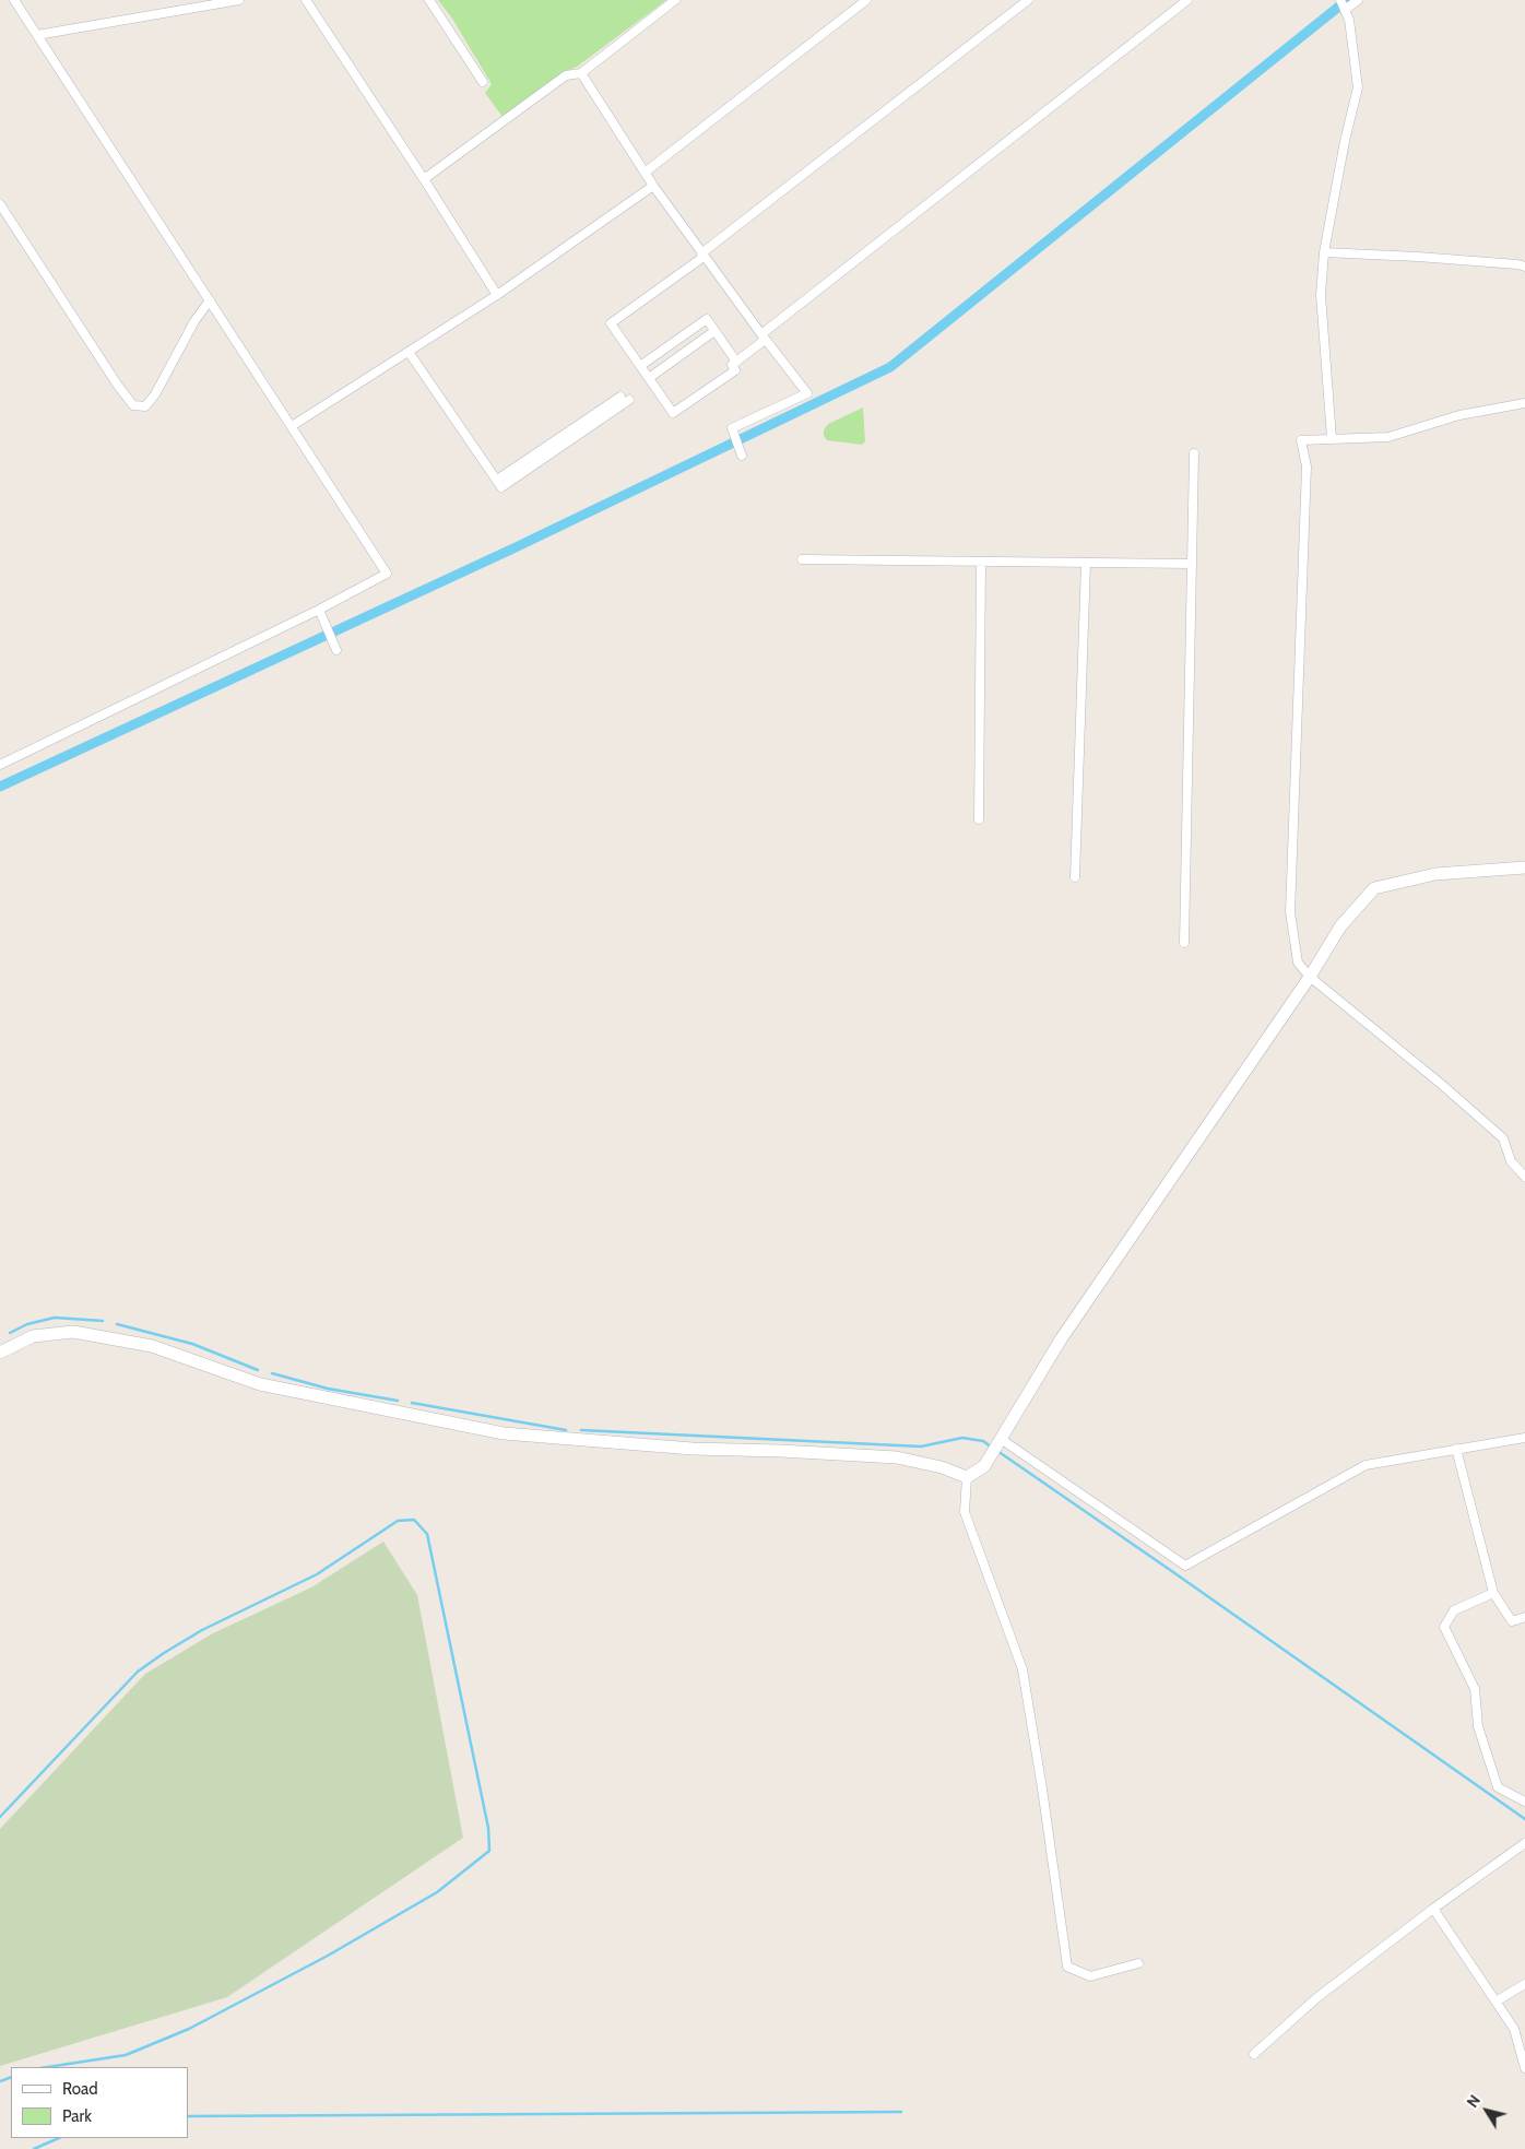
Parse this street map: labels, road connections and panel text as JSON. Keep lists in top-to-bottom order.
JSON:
{
  "legend": ["Road", "Park"],
  "north": "top left"
}
